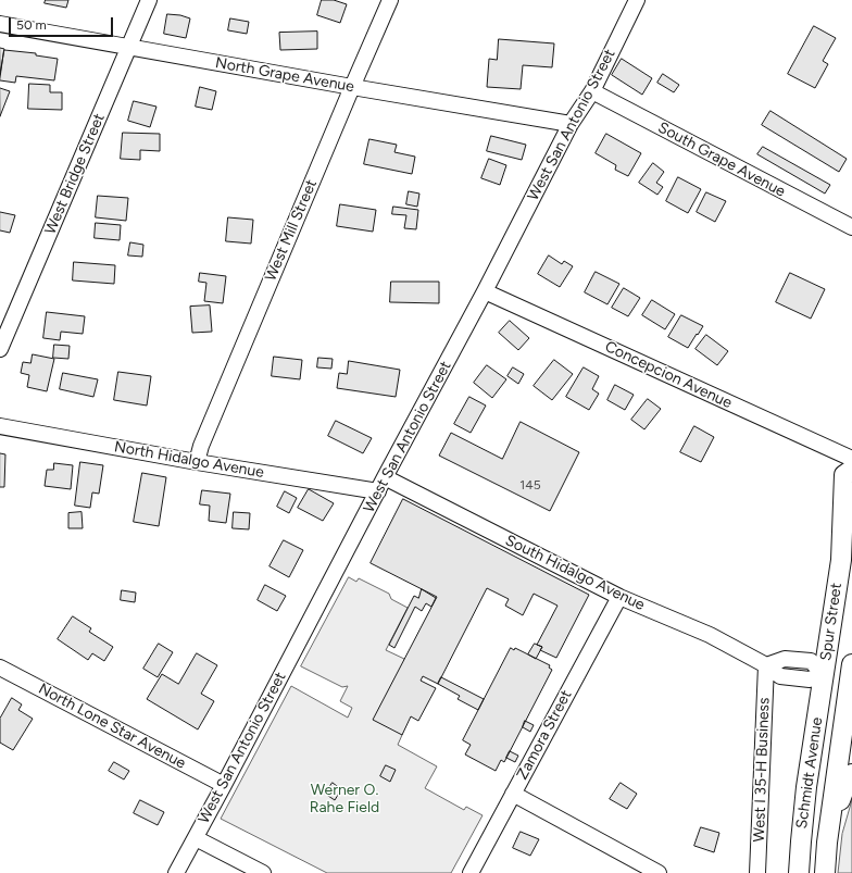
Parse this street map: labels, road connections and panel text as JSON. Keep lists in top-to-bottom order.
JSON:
{
  "streets": {
    "main road": ["South Hidalgo Avenue", "Spur Street", "Schmidt Avenue"],
    "street": [
      "North Grape Avenue",
      "West San Antonio Street",
      "South Grape Avenue",
      "West Bridge Street",
      "West Mill Street",
      "Concepcion Avenue",
      "North Hidalgo Avenue",
      "North Lone Star Avenue",
      "Zamora Street",
      "West I 35-H Business"
    ]
  },
  "crossings": [
    ["North Grape Avenue", "West San Antonio Street"],
    ["North Grape Avenue", "West Bridge Street"],
    ["North Grape Avenue", "West Mill Street"],
    ["West San Antonio Street", "South Grape Avenue"],
    ["West San Antonio Street", "Concepcion Avenue"],
    ["West San Antonio Street", "North Hidalgo Avenue"],
    ["West San Antonio Street", "South Hidalgo Avenue"],
    ["West San Antonio Street", "North Lone Star Avenue"],
    ["West Mill Street", "North Hidalgo Avenue"],
    ["South Hidalgo Avenue", "Spur Street"],
    ["South Hidalgo Avenue", "Zamora Street"],
    ["South Hidalgo Avenue", "West I 35-H Business"],
    ["South Hidalgo Avenue", "Schmidt Avenue"],
    ["Spur Street", "Schmidt Avenue"]
  ],
  "parks": ["Werner O. Rahe Field"],
  "house_numbers": ["145"],
  "scale_bar": "50 m"
}
